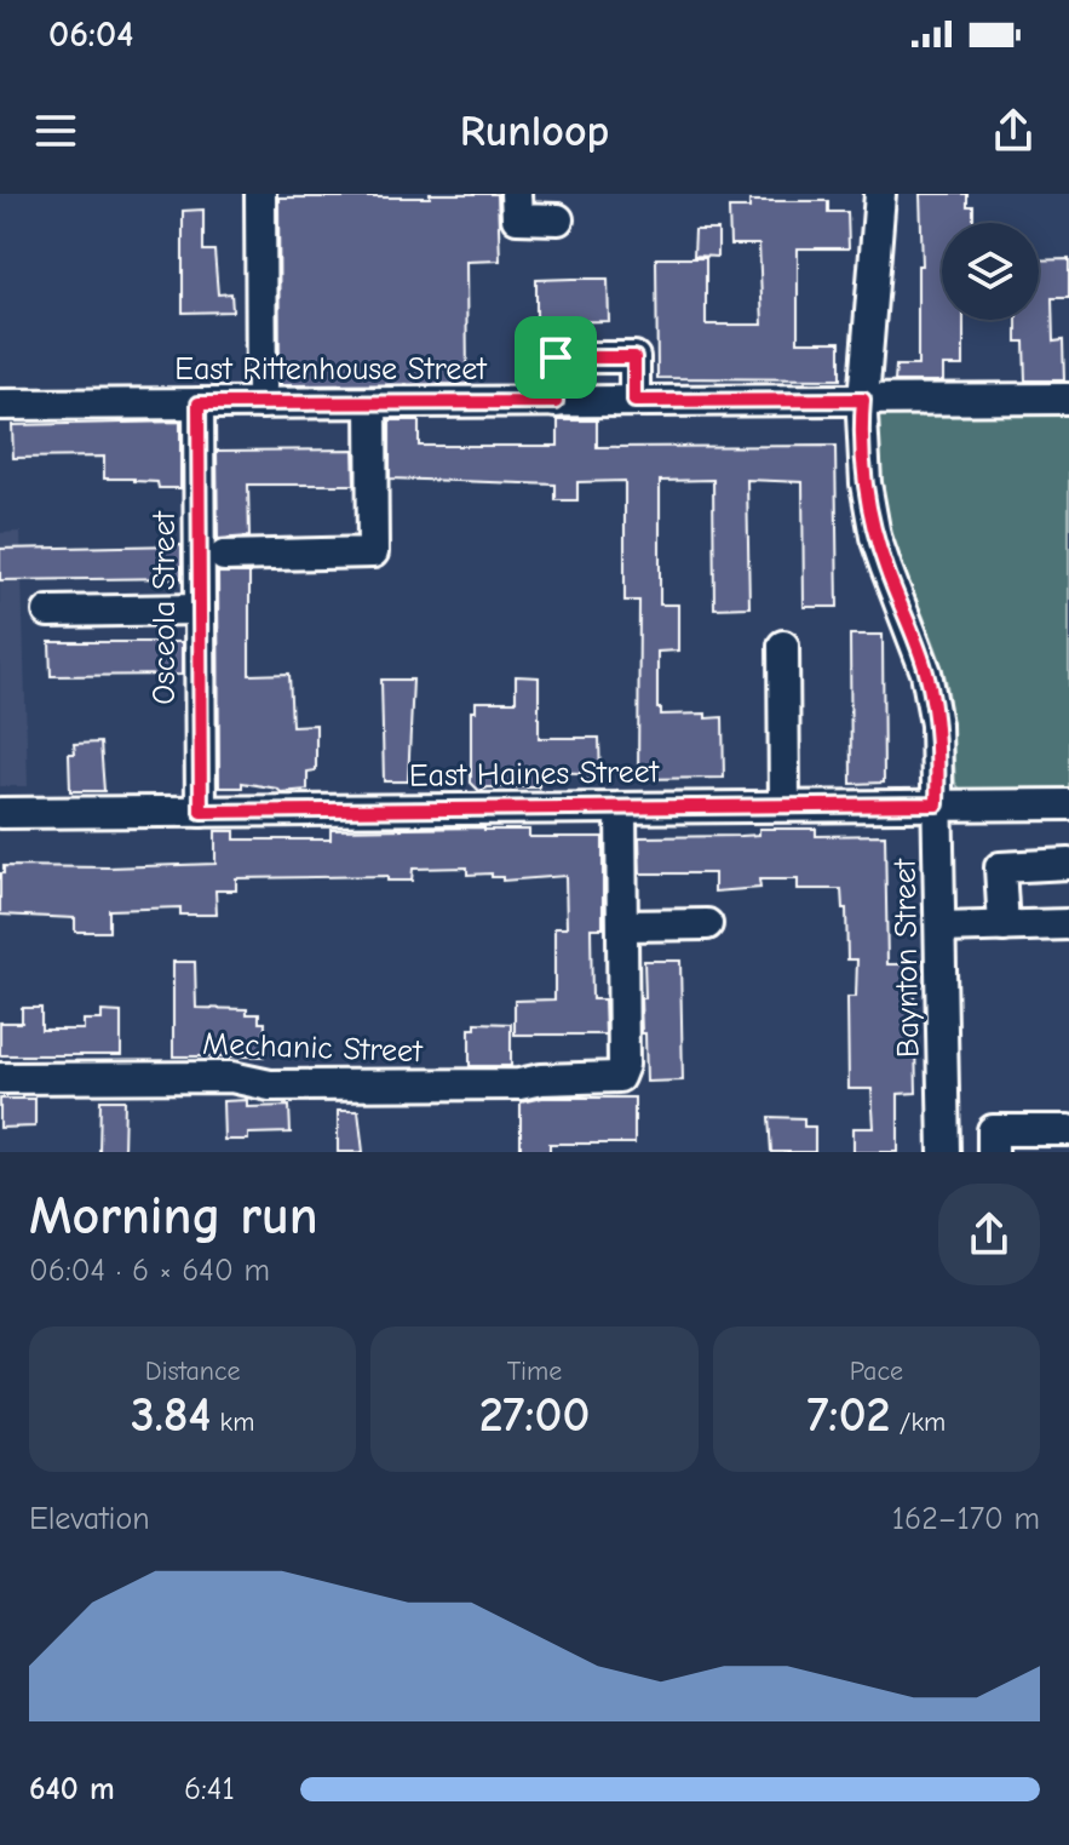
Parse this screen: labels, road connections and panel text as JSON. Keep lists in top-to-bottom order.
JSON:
{
  "streets": {
    "street": [
      "East Rittenhouse Street",
      "Osceola Street",
      "East Haines Street",
      "Baynton Street",
      "Mechanic Street"
    ]
  },
  "crossings": [
    ["East Rittenhouse Street", "Osceola Street"],
    ["East Rittenhouse Street", "Baynton Street"],
    ["Osceola Street", "East Haines Street"],
    ["East Haines Street", "Baynton Street"]
  ],
  "page": {
    "status": "06:04",
    "header": "Runloop",
    "heading": ["Morning run", "06:04 · 6 × 640 m"],
    "stats": [
      ["Distance", "3.84 km"],
      ["Time", "27:00"],
      ["Pace", "7:02 /km"]
    ],
    "chart": ["Elevation", "162–170 m"],
    "list": [
      {
        "name": "640 m",
        "note": "6:41"
      }
    ]
  }
}
